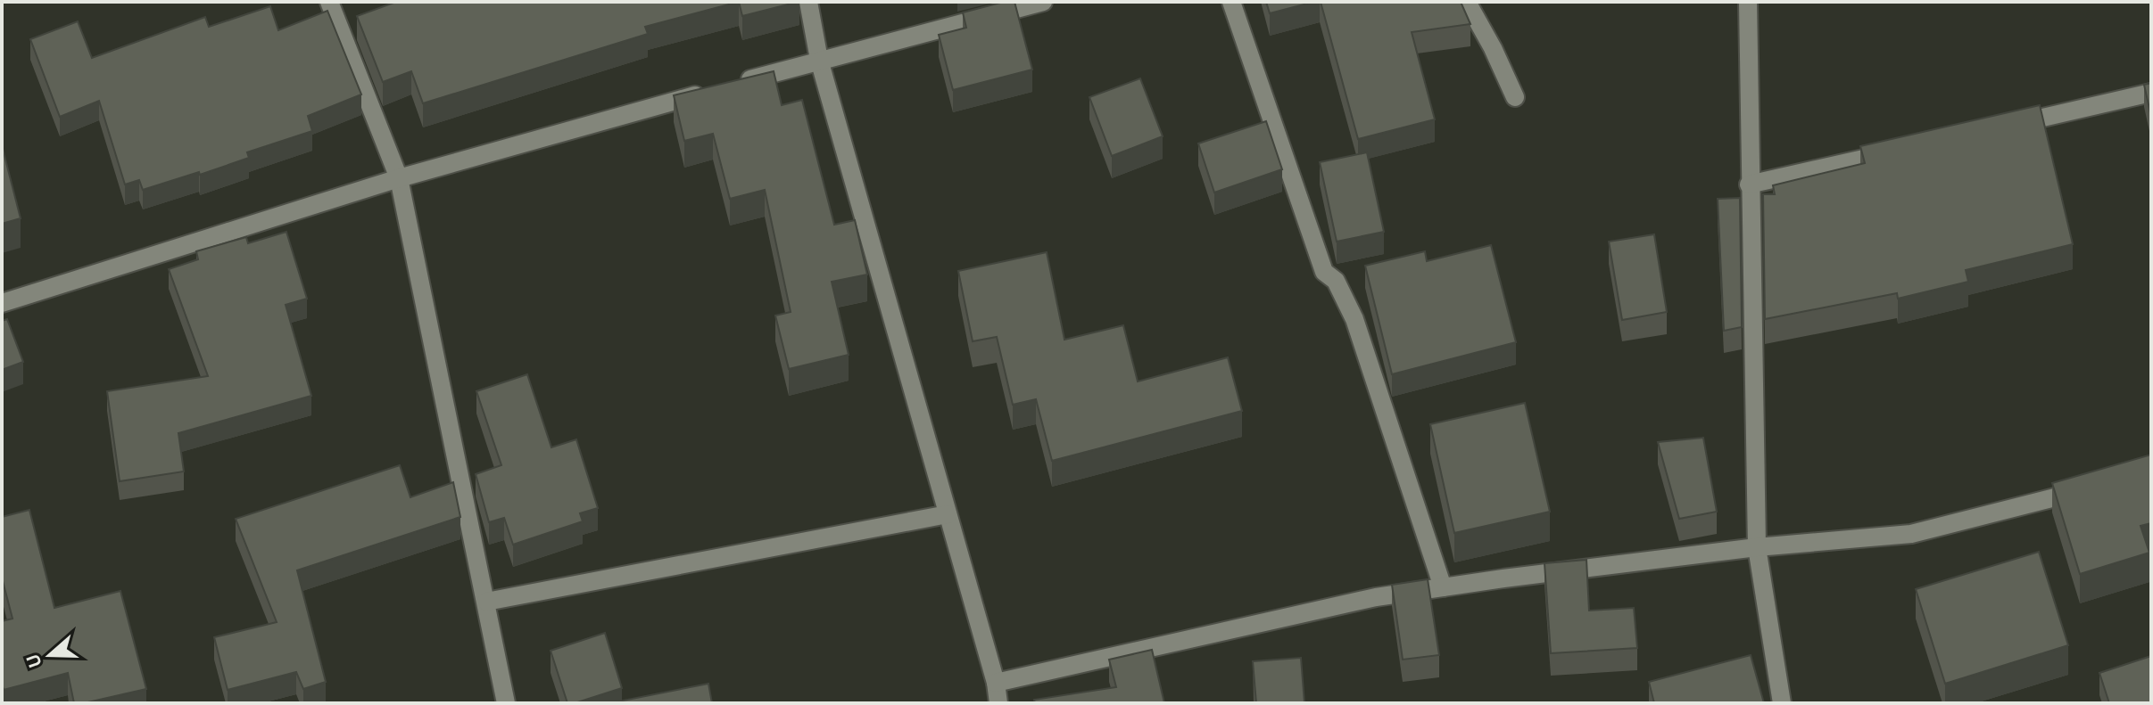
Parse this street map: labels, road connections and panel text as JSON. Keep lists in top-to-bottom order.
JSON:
{
  "north": "left"
}
